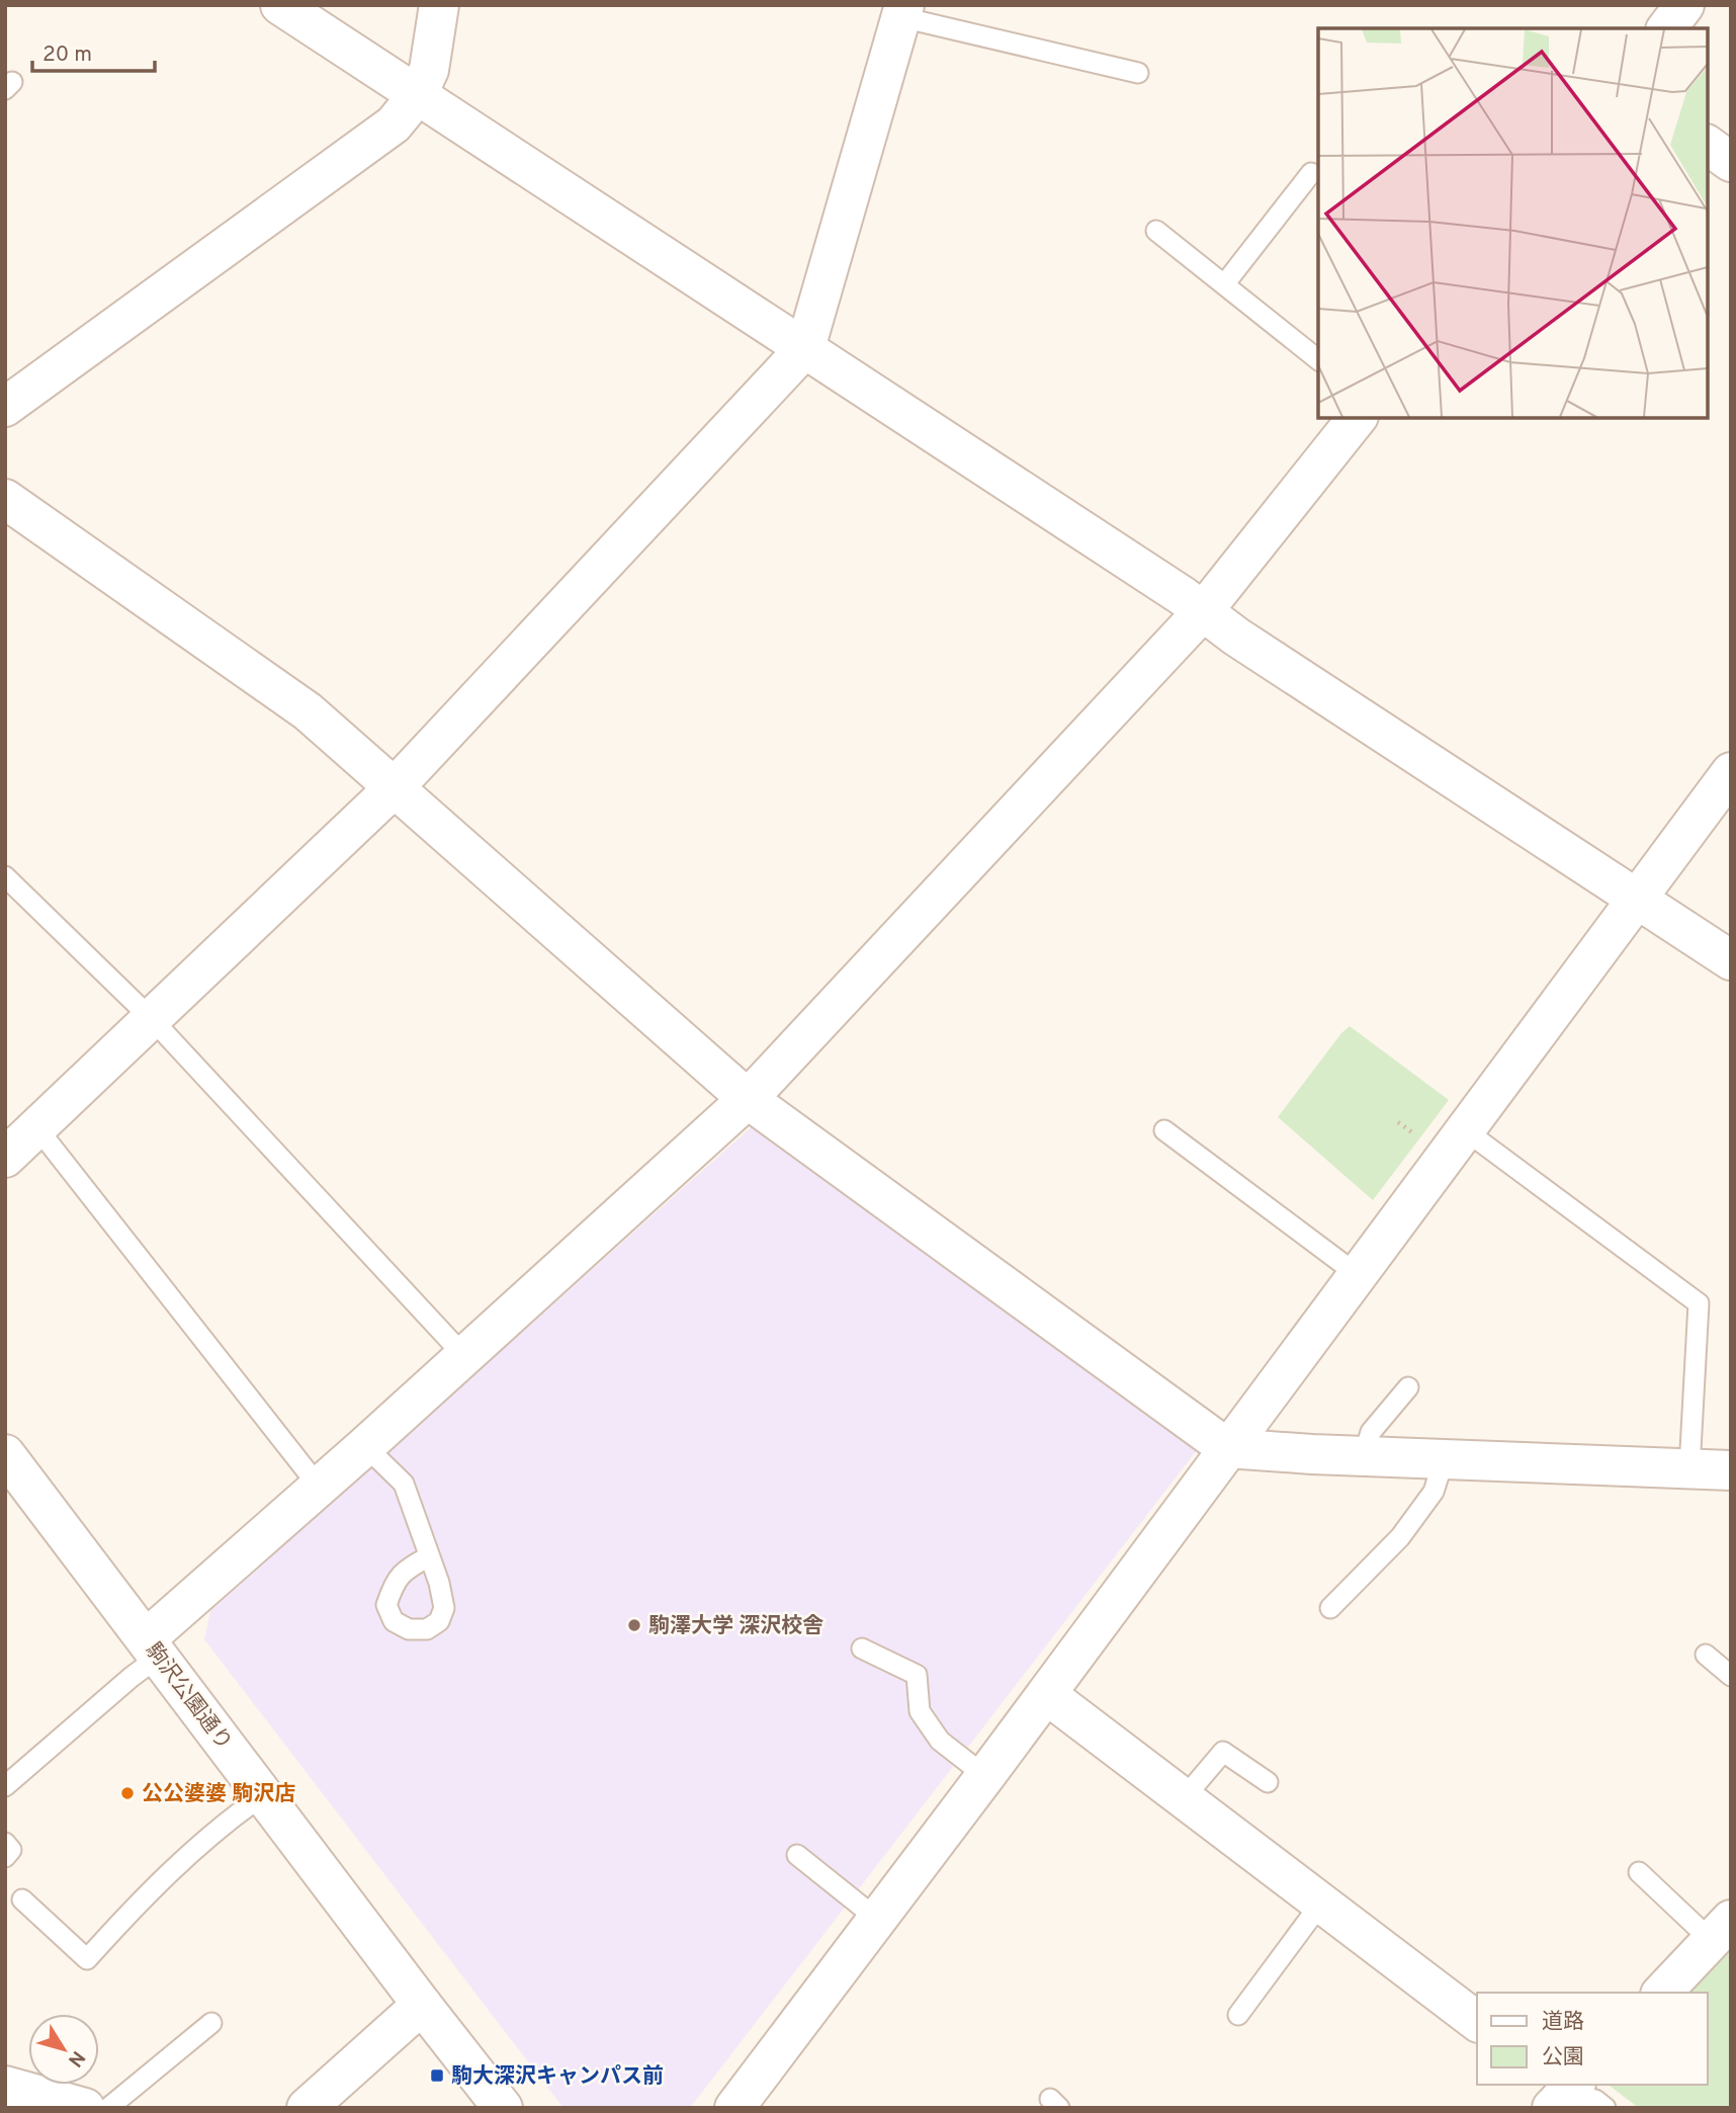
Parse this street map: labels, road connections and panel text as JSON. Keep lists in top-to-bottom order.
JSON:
{
  "streets": {
    "street": ["駒沢公園通り"]
  },
  "places": {
    "other": ["駒澤大学 深沢校舎", "公公婆婆 駒沢店"],
    "transit": ["駒大深沢キャンパス前"]
  },
  "legend": ["道路", "公園"],
  "scale_bar": "20 m",
  "north": "bottom right"
}
